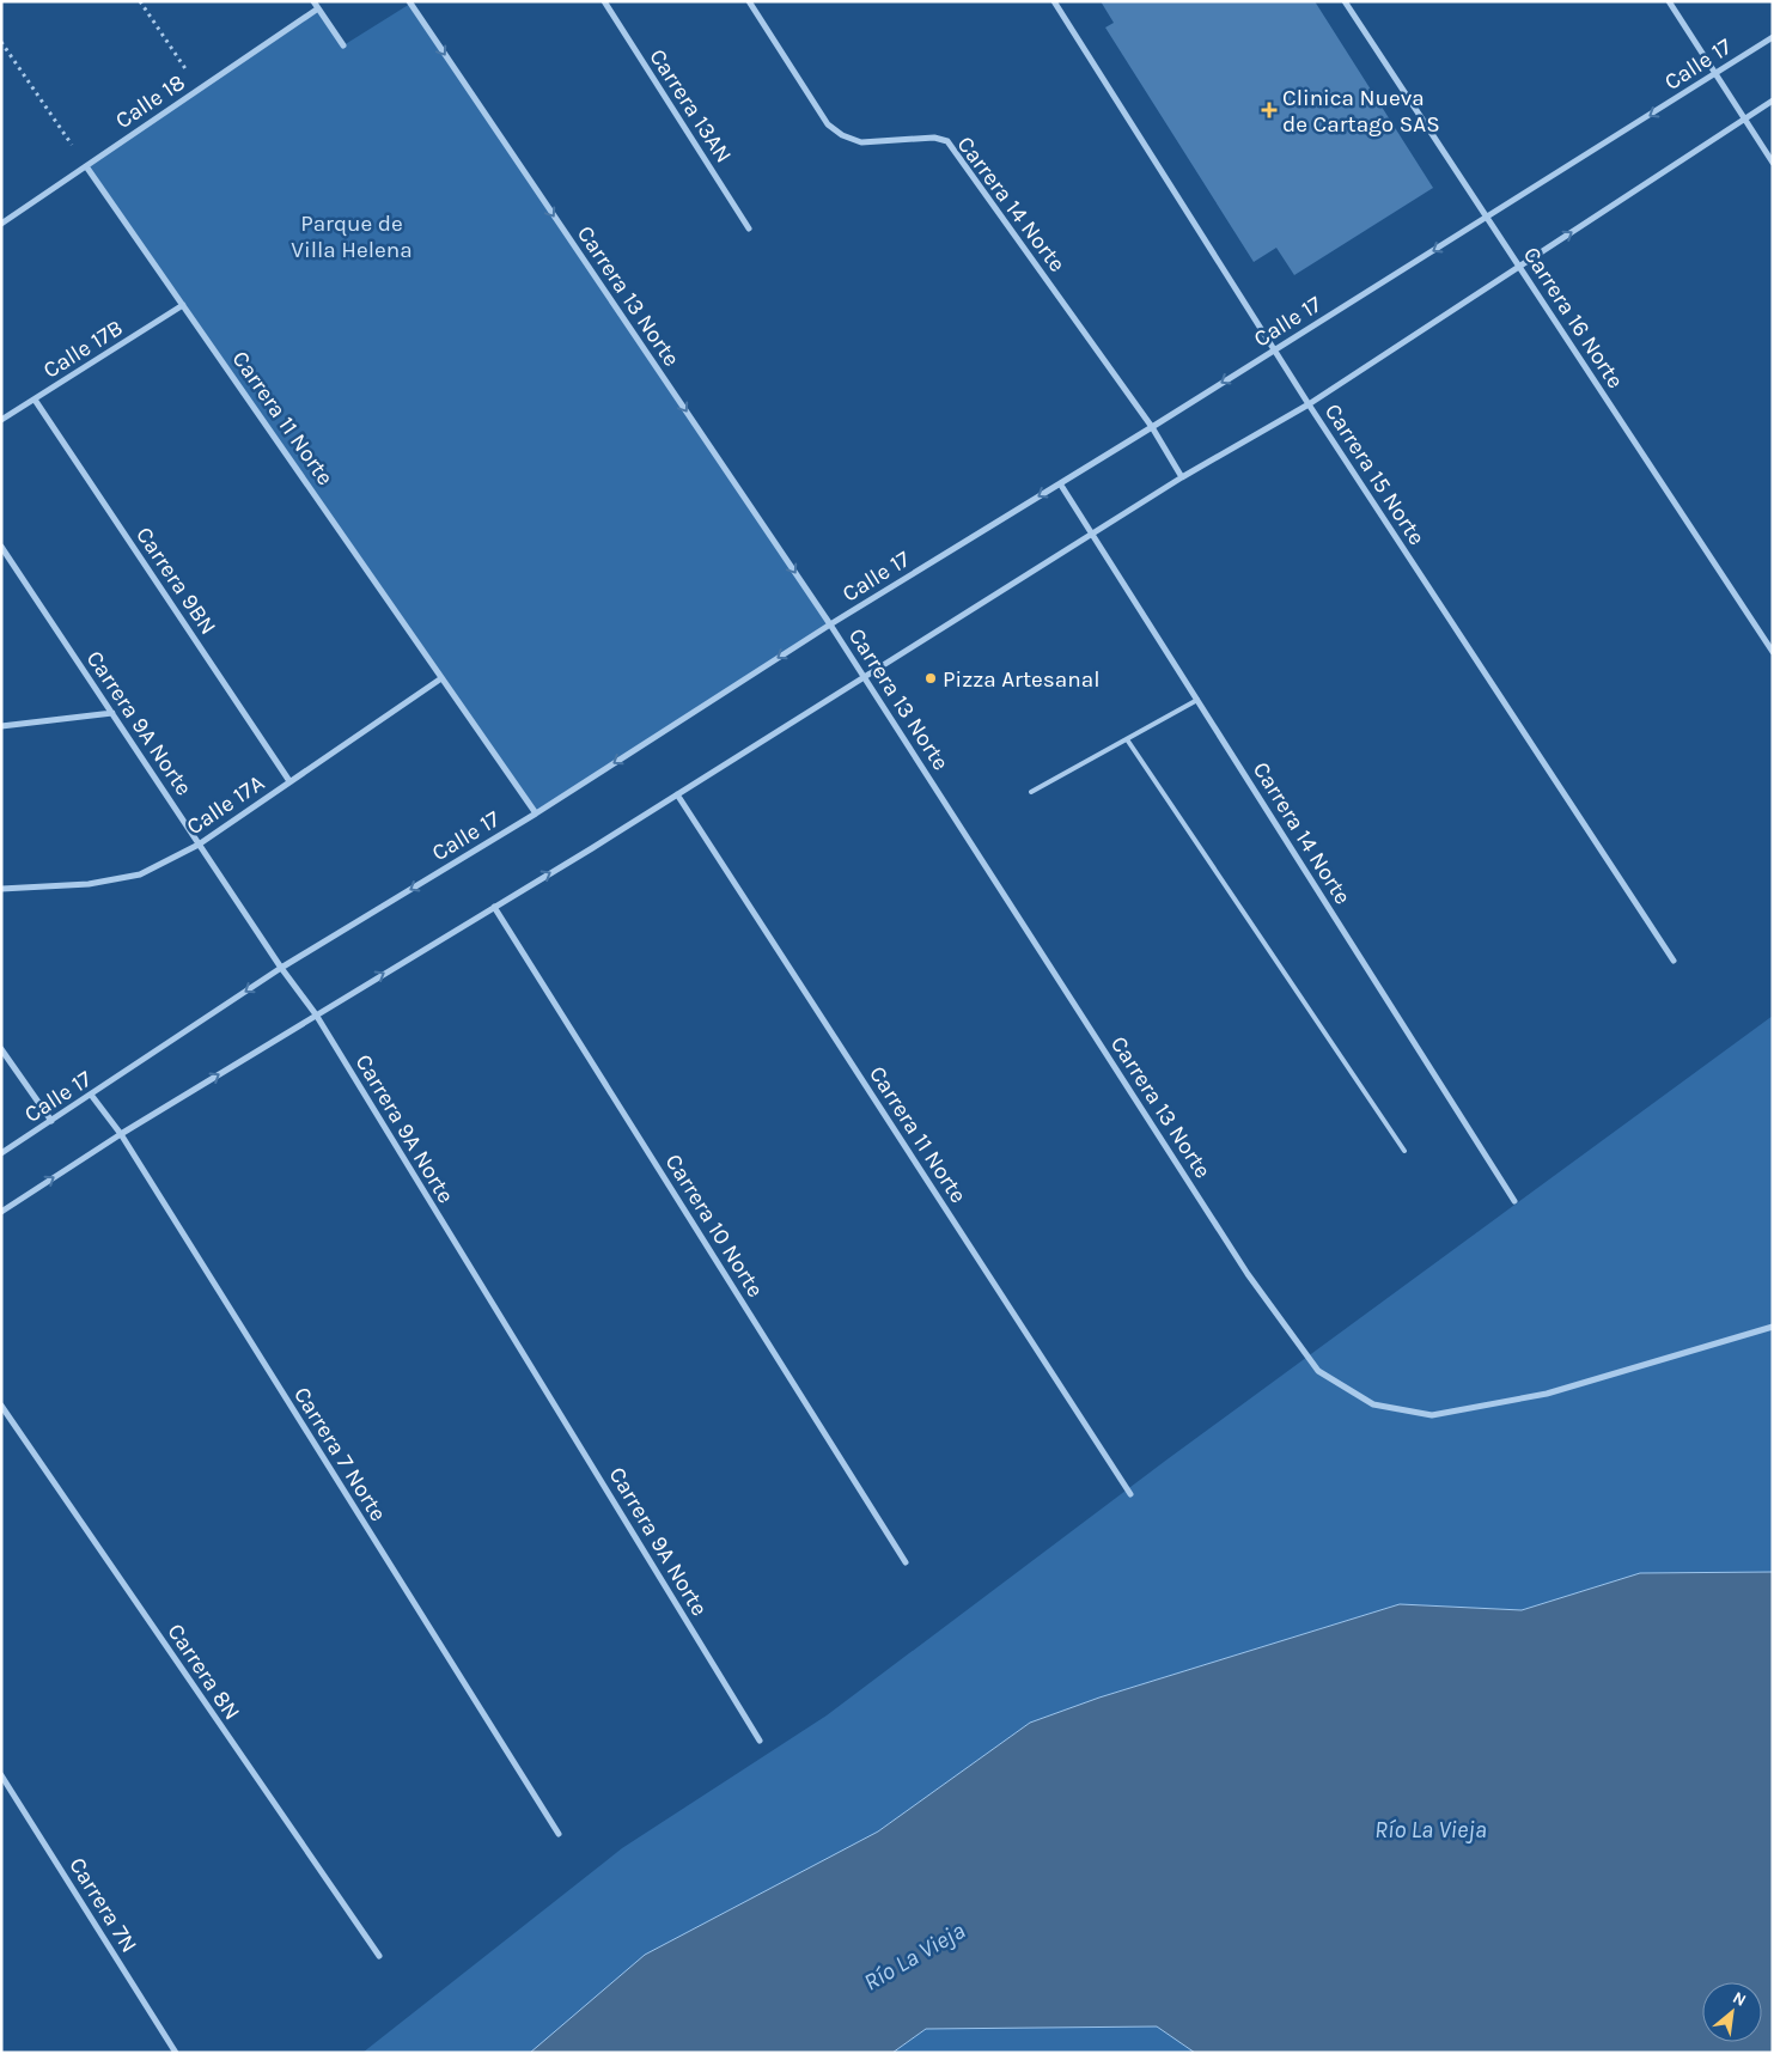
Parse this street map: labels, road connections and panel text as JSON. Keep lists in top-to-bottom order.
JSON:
{
  "streets": {
    "street": [
      "Calle 17",
      "Calle 18",
      "Carrera 13AN",
      "Carrera 14 Norte",
      "Carrera 13 Norte",
      "Carrera 16 Norte",
      "Calle 17B",
      "Carrera 11 Norte",
      "Carrera 15 Norte",
      "Carrera 9BN",
      "Carrera 9A Norte",
      "Calle 17A",
      "Carrera 10 Norte",
      "Carrera 7 Norte",
      "Carrera 8N",
      "Carrera 7N"
    ]
  },
  "crossings": [
    ["Calle 17", "Carrera 14 Norte"],
    ["Calle 17", "Carrera 13 Norte"],
    ["Calle 17", "Carrera 16 Norte"],
    ["Calle 17", "Carrera 11 Norte"],
    ["Calle 17", "Carrera 15 Norte"],
    ["Calle 17", "Carrera 9A Norte"],
    ["Calle 17", "Carrera 7 Norte"],
    ["Calle 18", "Carrera 11 Norte"],
    ["Calle 17B", "Carrera 11 Norte"],
    ["Calle 17B", "Carrera 9BN"],
    ["Carrera 11 Norte", "Calle 17A"],
    ["Carrera 9BN", "Calle 17A"],
    ["Carrera 9A Norte", "Calle 17A"]
  ],
  "one_way": ["Calle 17", "Carrera 13 Norte"],
  "water": ["Río La Vieja"],
  "parks": ["Parque de Villa Helena"],
  "places": {
    "health": ["Clinica Nueva de Cartago SAS"],
    "other": ["Pizza Artesanal"]
  },
  "north": "top right"
}
